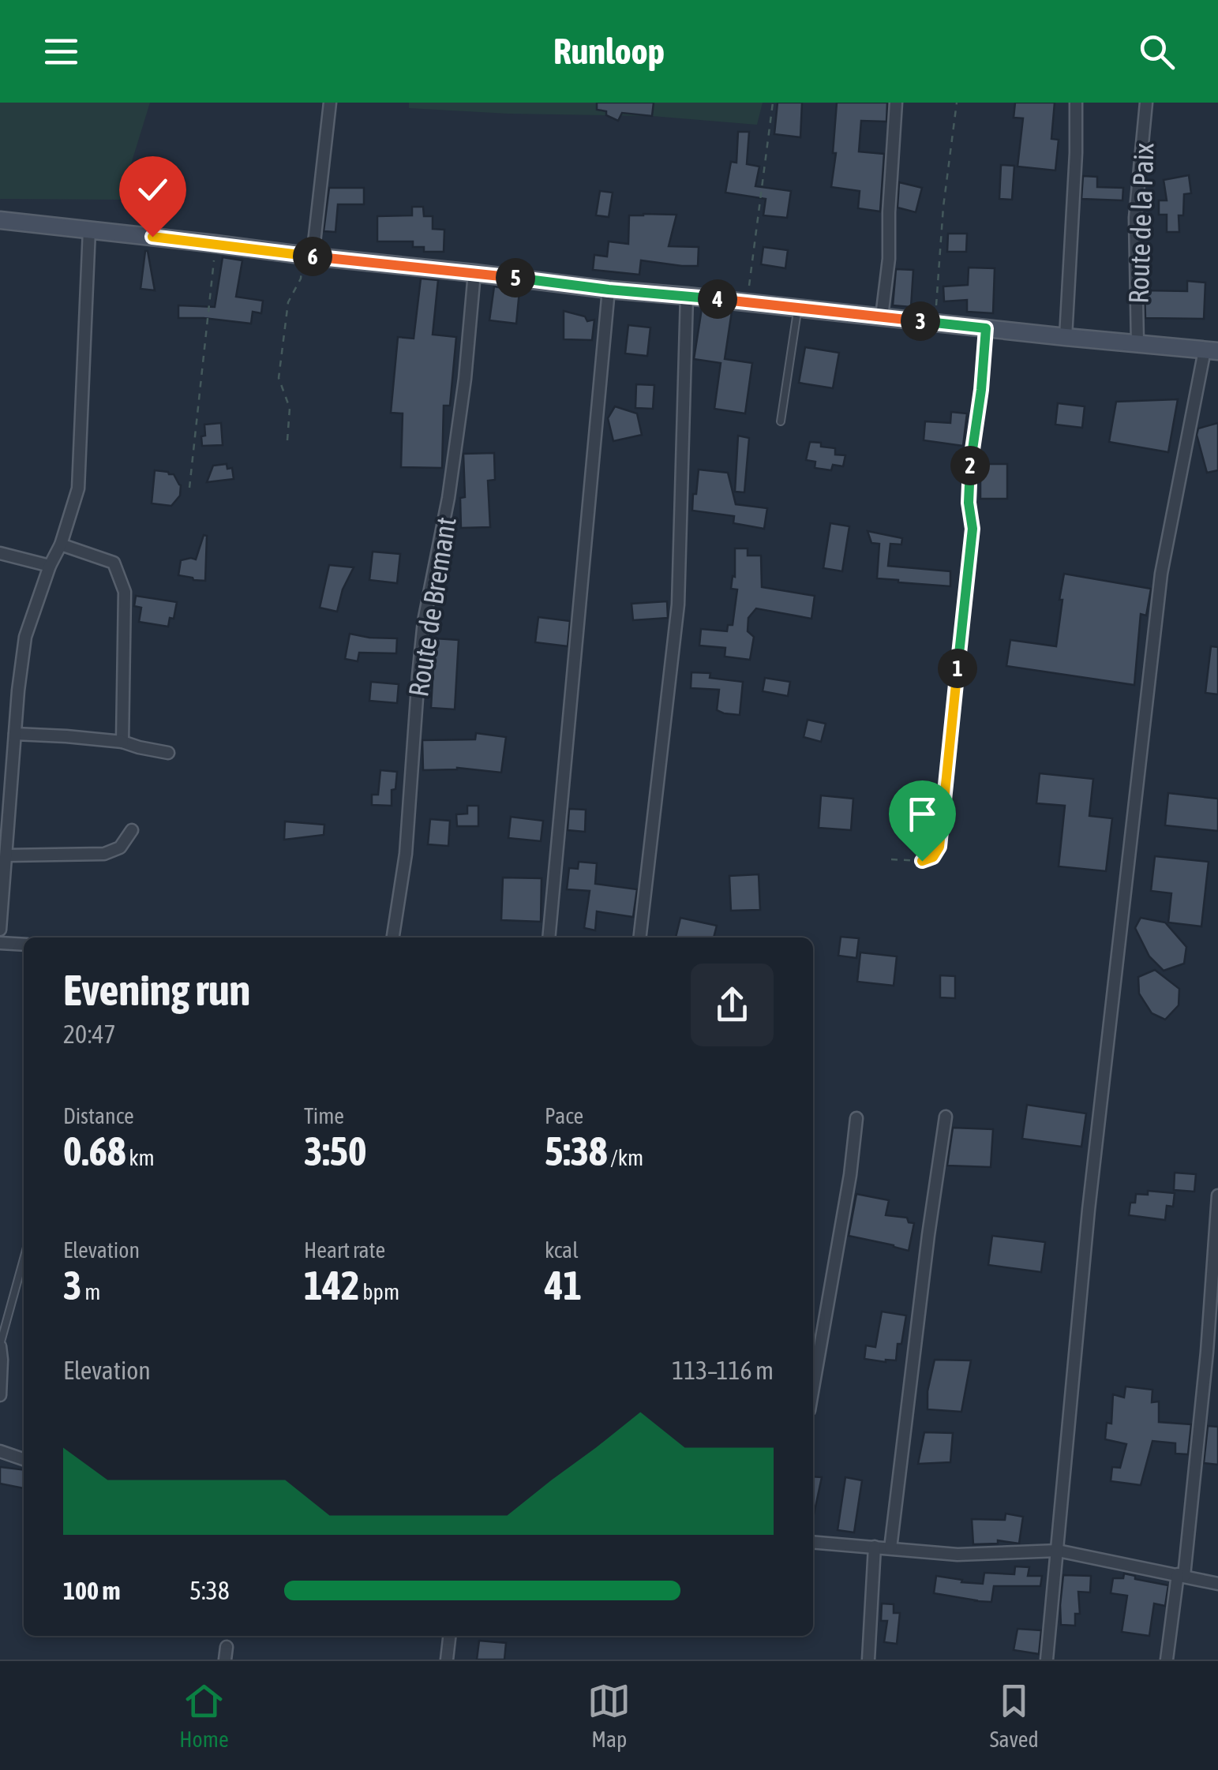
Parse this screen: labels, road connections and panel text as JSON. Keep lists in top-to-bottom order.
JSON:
{
  "streets": {
    "street": ["Route de la Paix", "Route de Bremant"]
  },
  "page": {
    "header": "Runloop",
    "pins": [
      "6",
      "5",
      "4",
      "3",
      "2",
      "1"
    ],
    "heading": ["Evening run", "20:47"],
    "stats": [
      ["Distance", "0.68 km"],
      ["Time", "3:50"],
      ["Pace", "5:38 /km"],
      ["Elevation", "3 m"],
      ["Heart rate", "142 bpm"],
      ["kcal", "41"]
    ],
    "chart": ["Elevation", "113–116 m"],
    "list": [
      {
        "name": "100 m",
        "note": "5:38"
      }
    ],
    "tabs": ["Home", "Map", "Saved"]
  }
}
